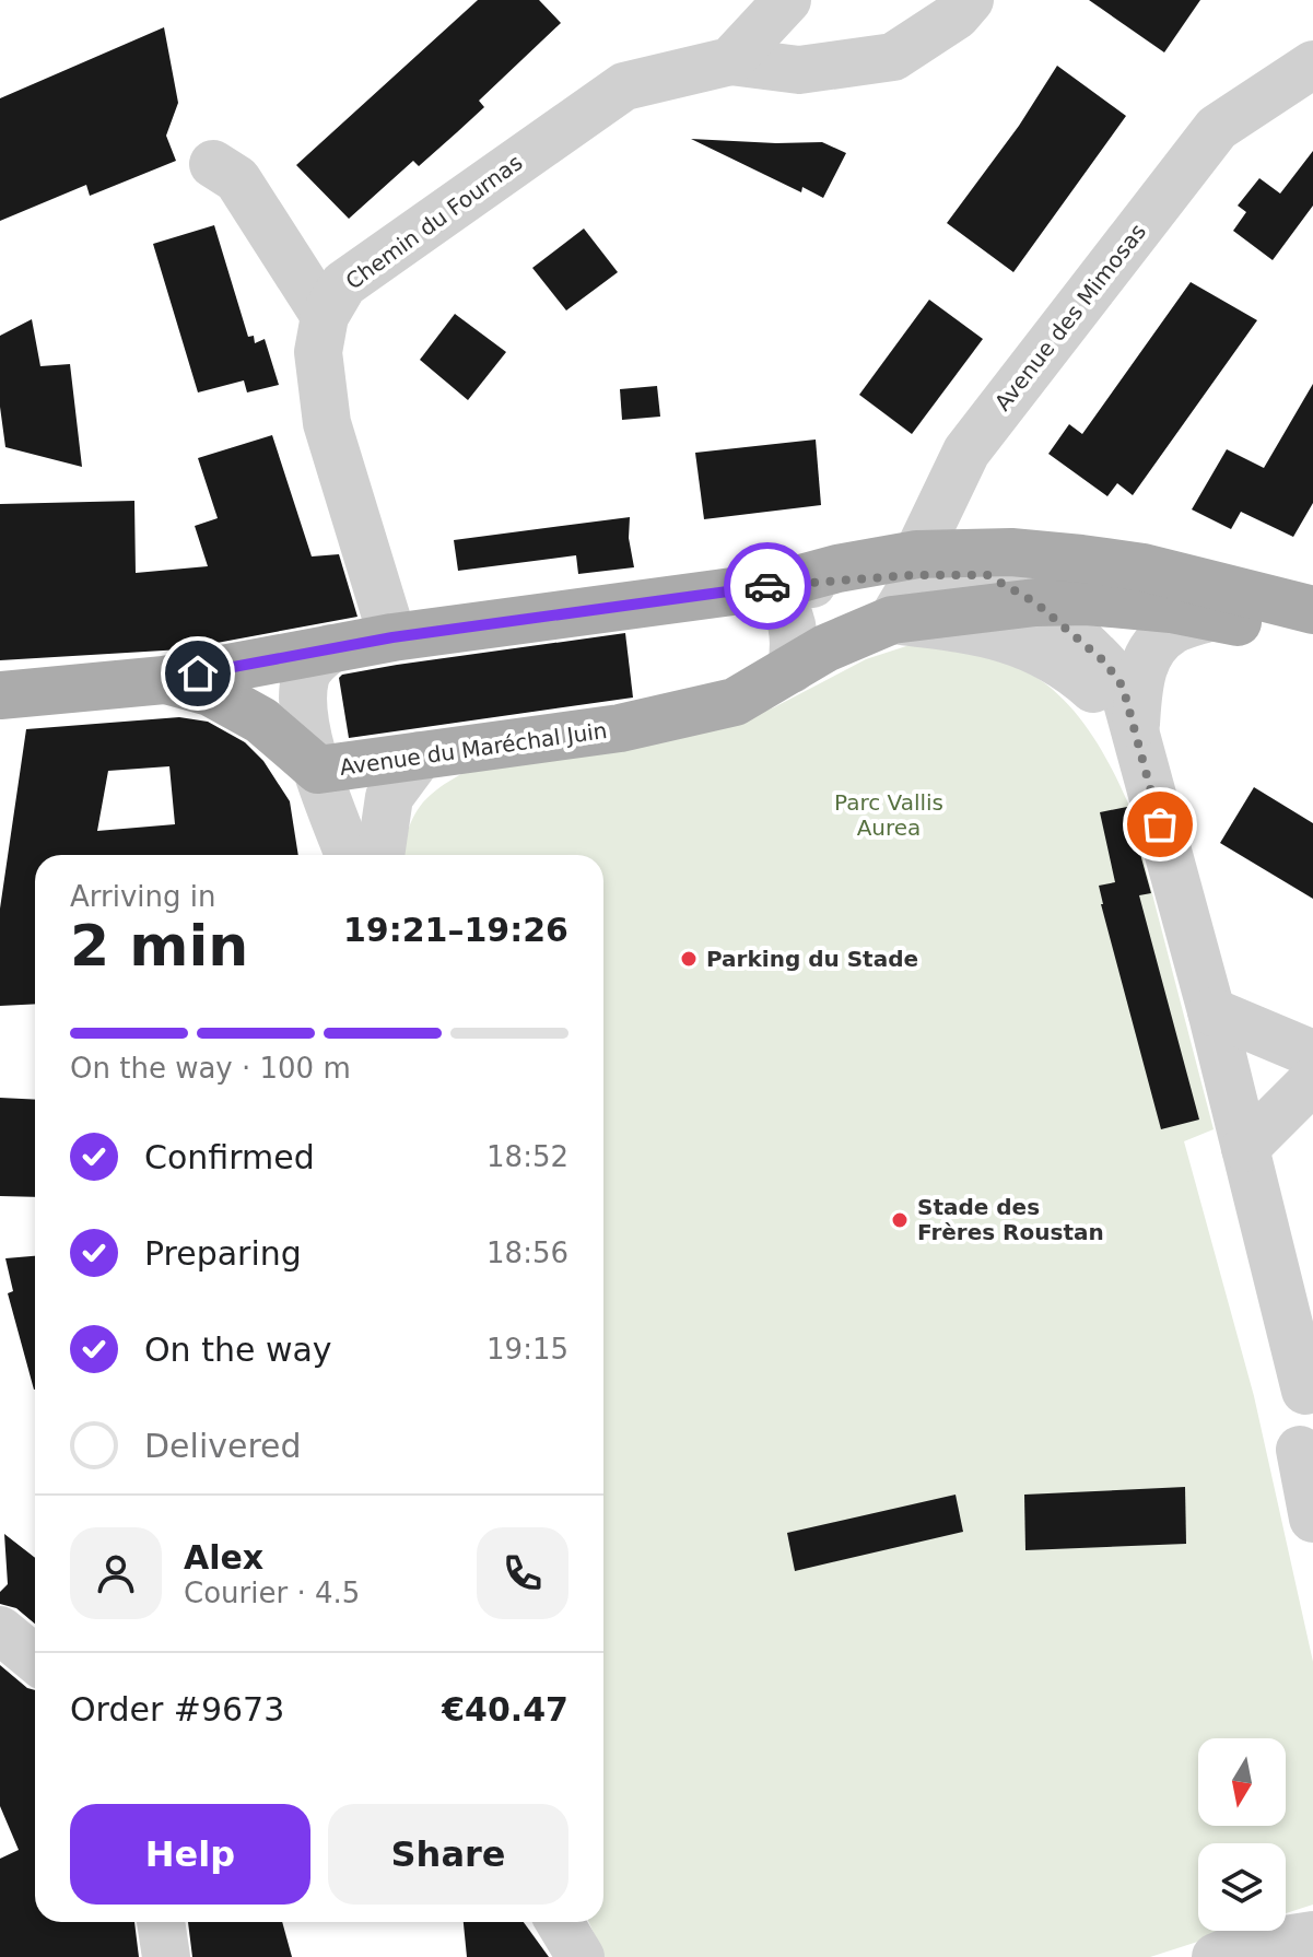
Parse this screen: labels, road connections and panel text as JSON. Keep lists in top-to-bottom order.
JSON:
{
  "streets": {
    "main road": ["Avenue du Maréchal Juin"],
    "street": ["Chemin du Fournas", "Avenue des Mimosas"]
  },
  "crossings": [
    ["Chemin du Fournas", "Avenue du Maréchal Juin"],
    ["Avenue des Mimosas", "Avenue du Maréchal Juin"]
  ],
  "parks": ["Parc Vallis Aurea"],
  "places": ["Parking du Stade", "Stade des Frères Roustan"],
  "north": "bottom",
  "page": {
    "heading": ["2 min", "Arriving in", "19:21–19:26"],
    "panel": [
      "Alex",
      "Courier · 4.5",
      "Order #9673",
      "€40.47"
    ],
    "bar": "On the way · 100 m",
    "list": [
      ["Confirmed", "18:52"],
      ["Preparing", "18:56"],
      ["On the way", "19:15"],
      "Delivered"
    ],
    "buttons": ["Help", "Share"]
  }
}
